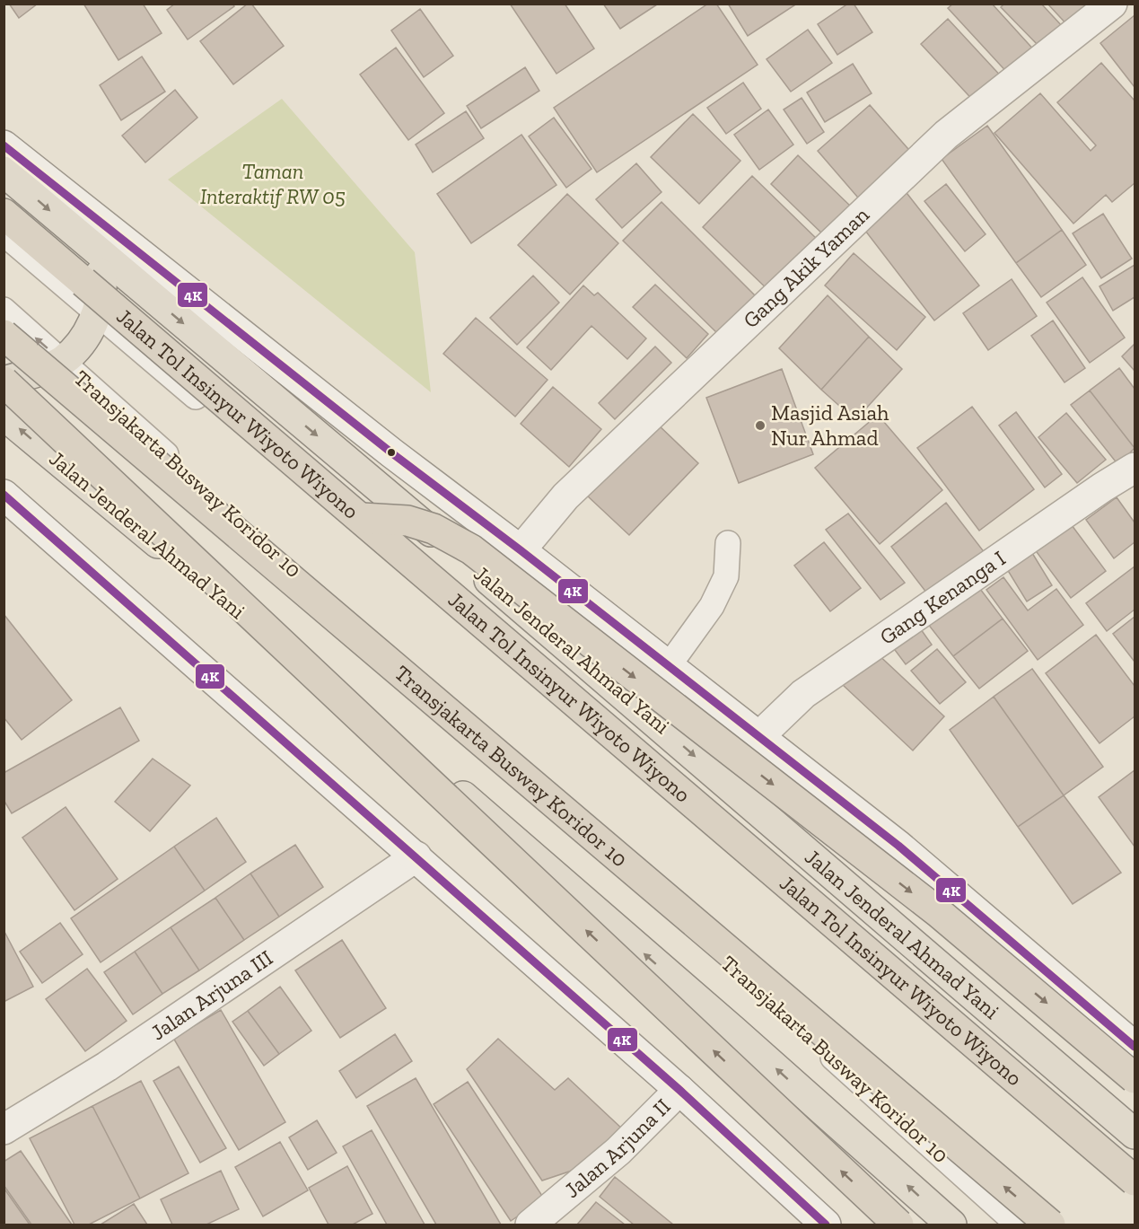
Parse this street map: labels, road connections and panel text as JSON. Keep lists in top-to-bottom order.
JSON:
{
  "streets": {
    "highway": ["Jalan Tol Insinyur Wiyoto Wiyono", "Jalan Jenderal Ahmad Yani"],
    "main road": [
      "Gang Akik Yaman",
      "Gang Kenanga I",
      "Jalan Arjuna III",
      "Jalan Arjuna II"
    ],
    "lane": ["Transjakarta Busway Koridor 10"]
  },
  "crossings": [
    ["Gang Akik Yaman", "Jalan Jenderal Ahmad Yani"],
    ["Jalan Jenderal Ahmad Yani", "Gang Kenanga I"]
  ],
  "parks": ["Taman Interaktif RW 05"],
  "places": ["Masjid Asiah Nur Ahmad"],
  "lines": ["transit line 4K"]
}
